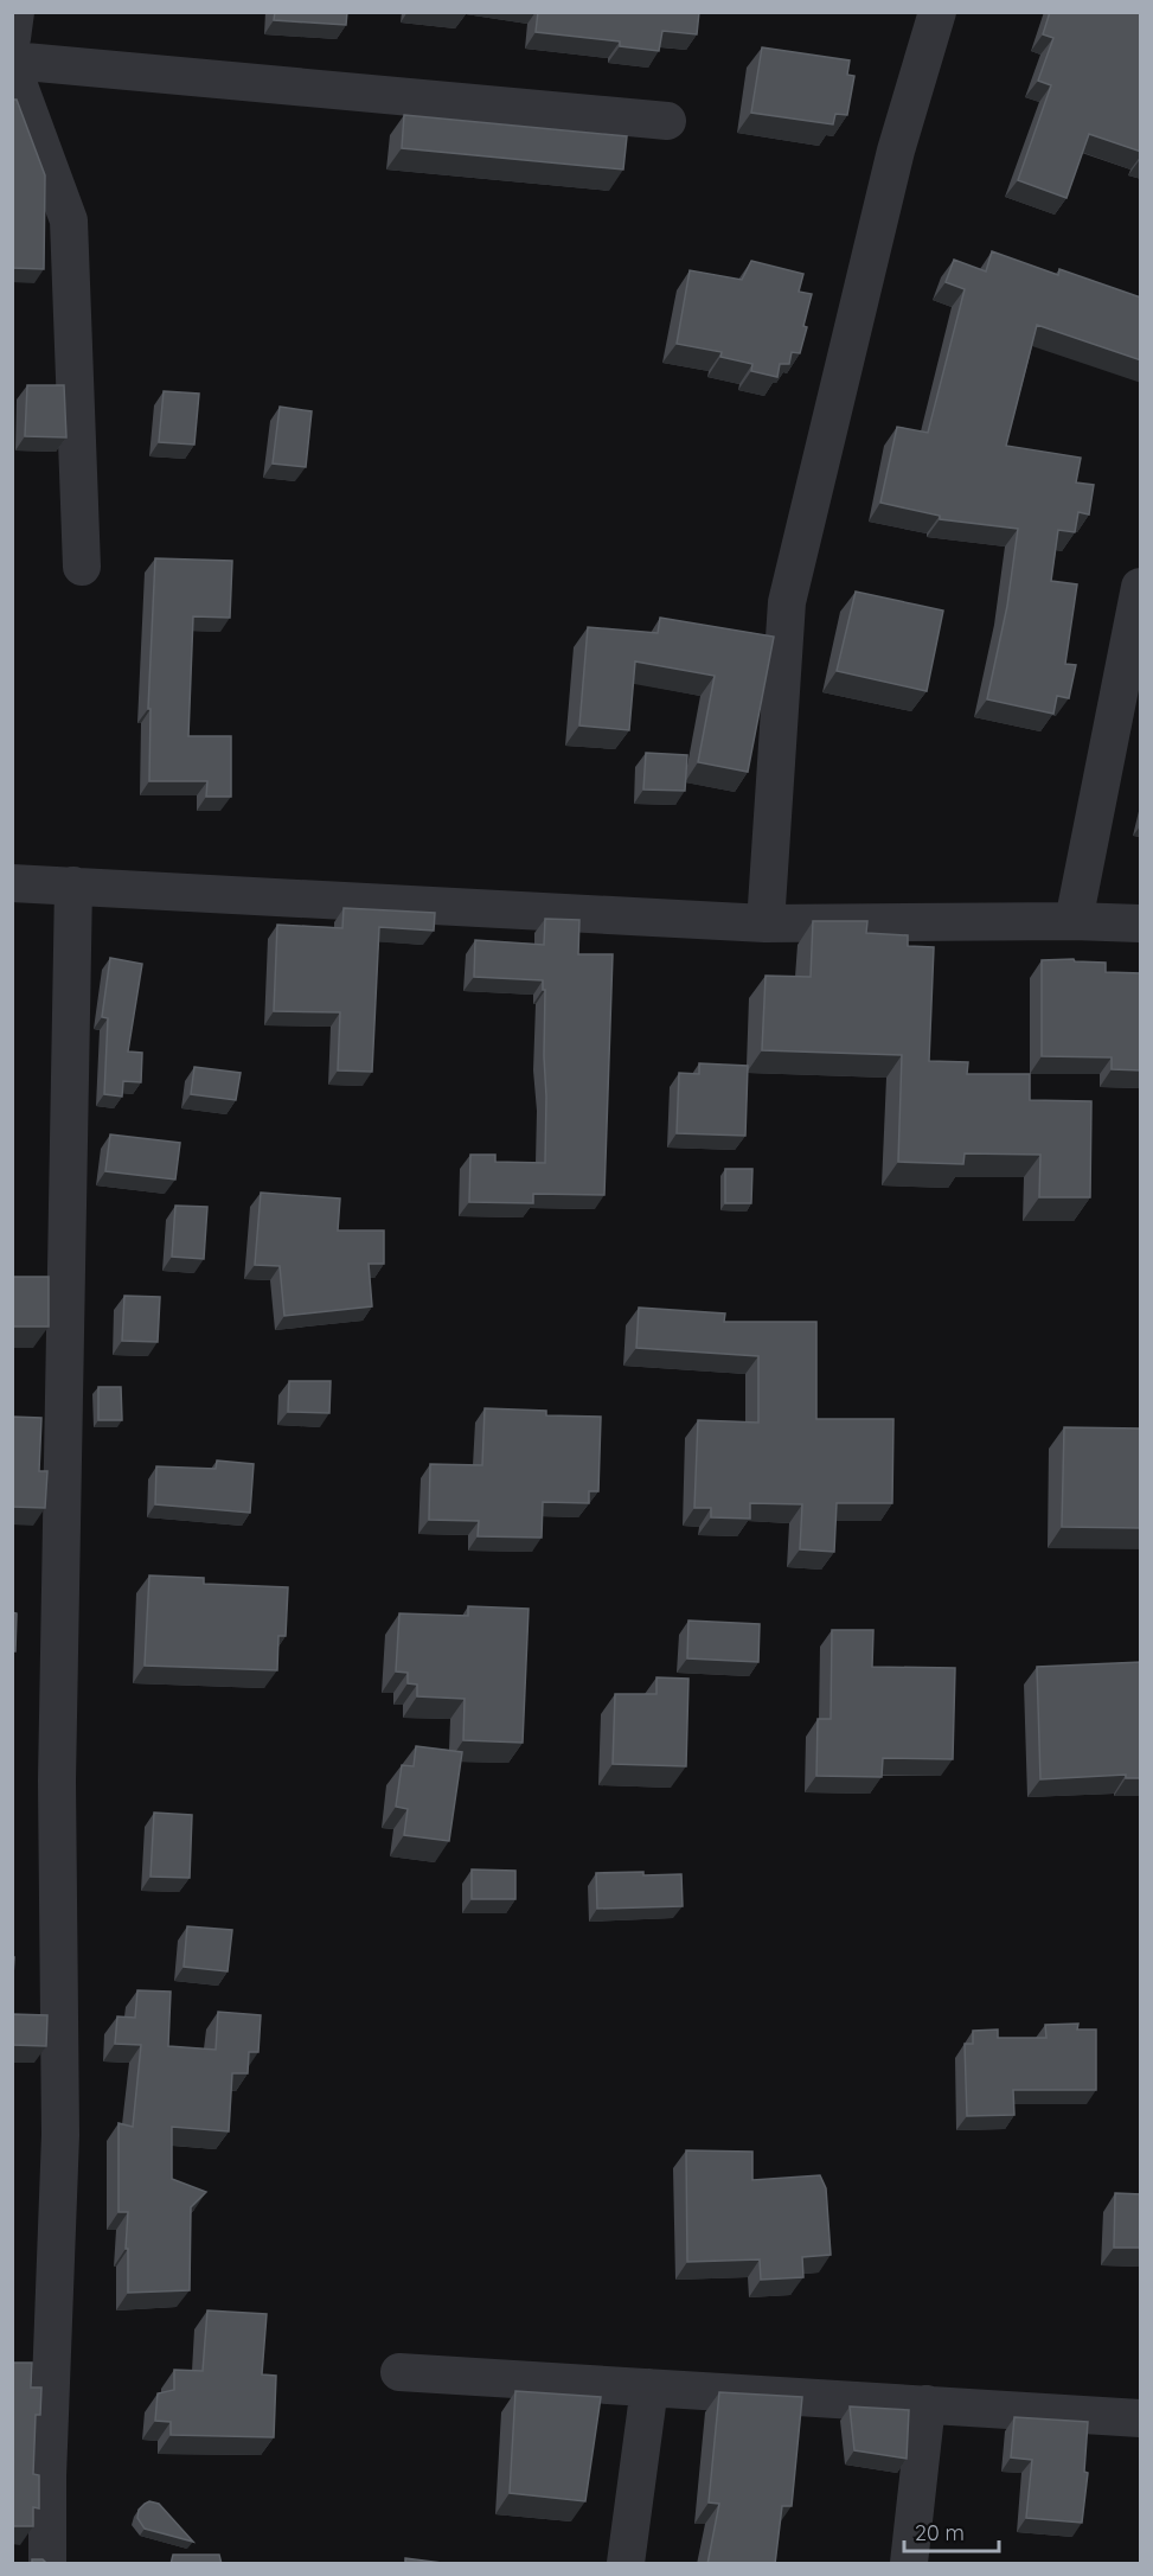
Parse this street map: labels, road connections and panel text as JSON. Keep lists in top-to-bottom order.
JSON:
{
  "scale_bar": "20 m"
}
